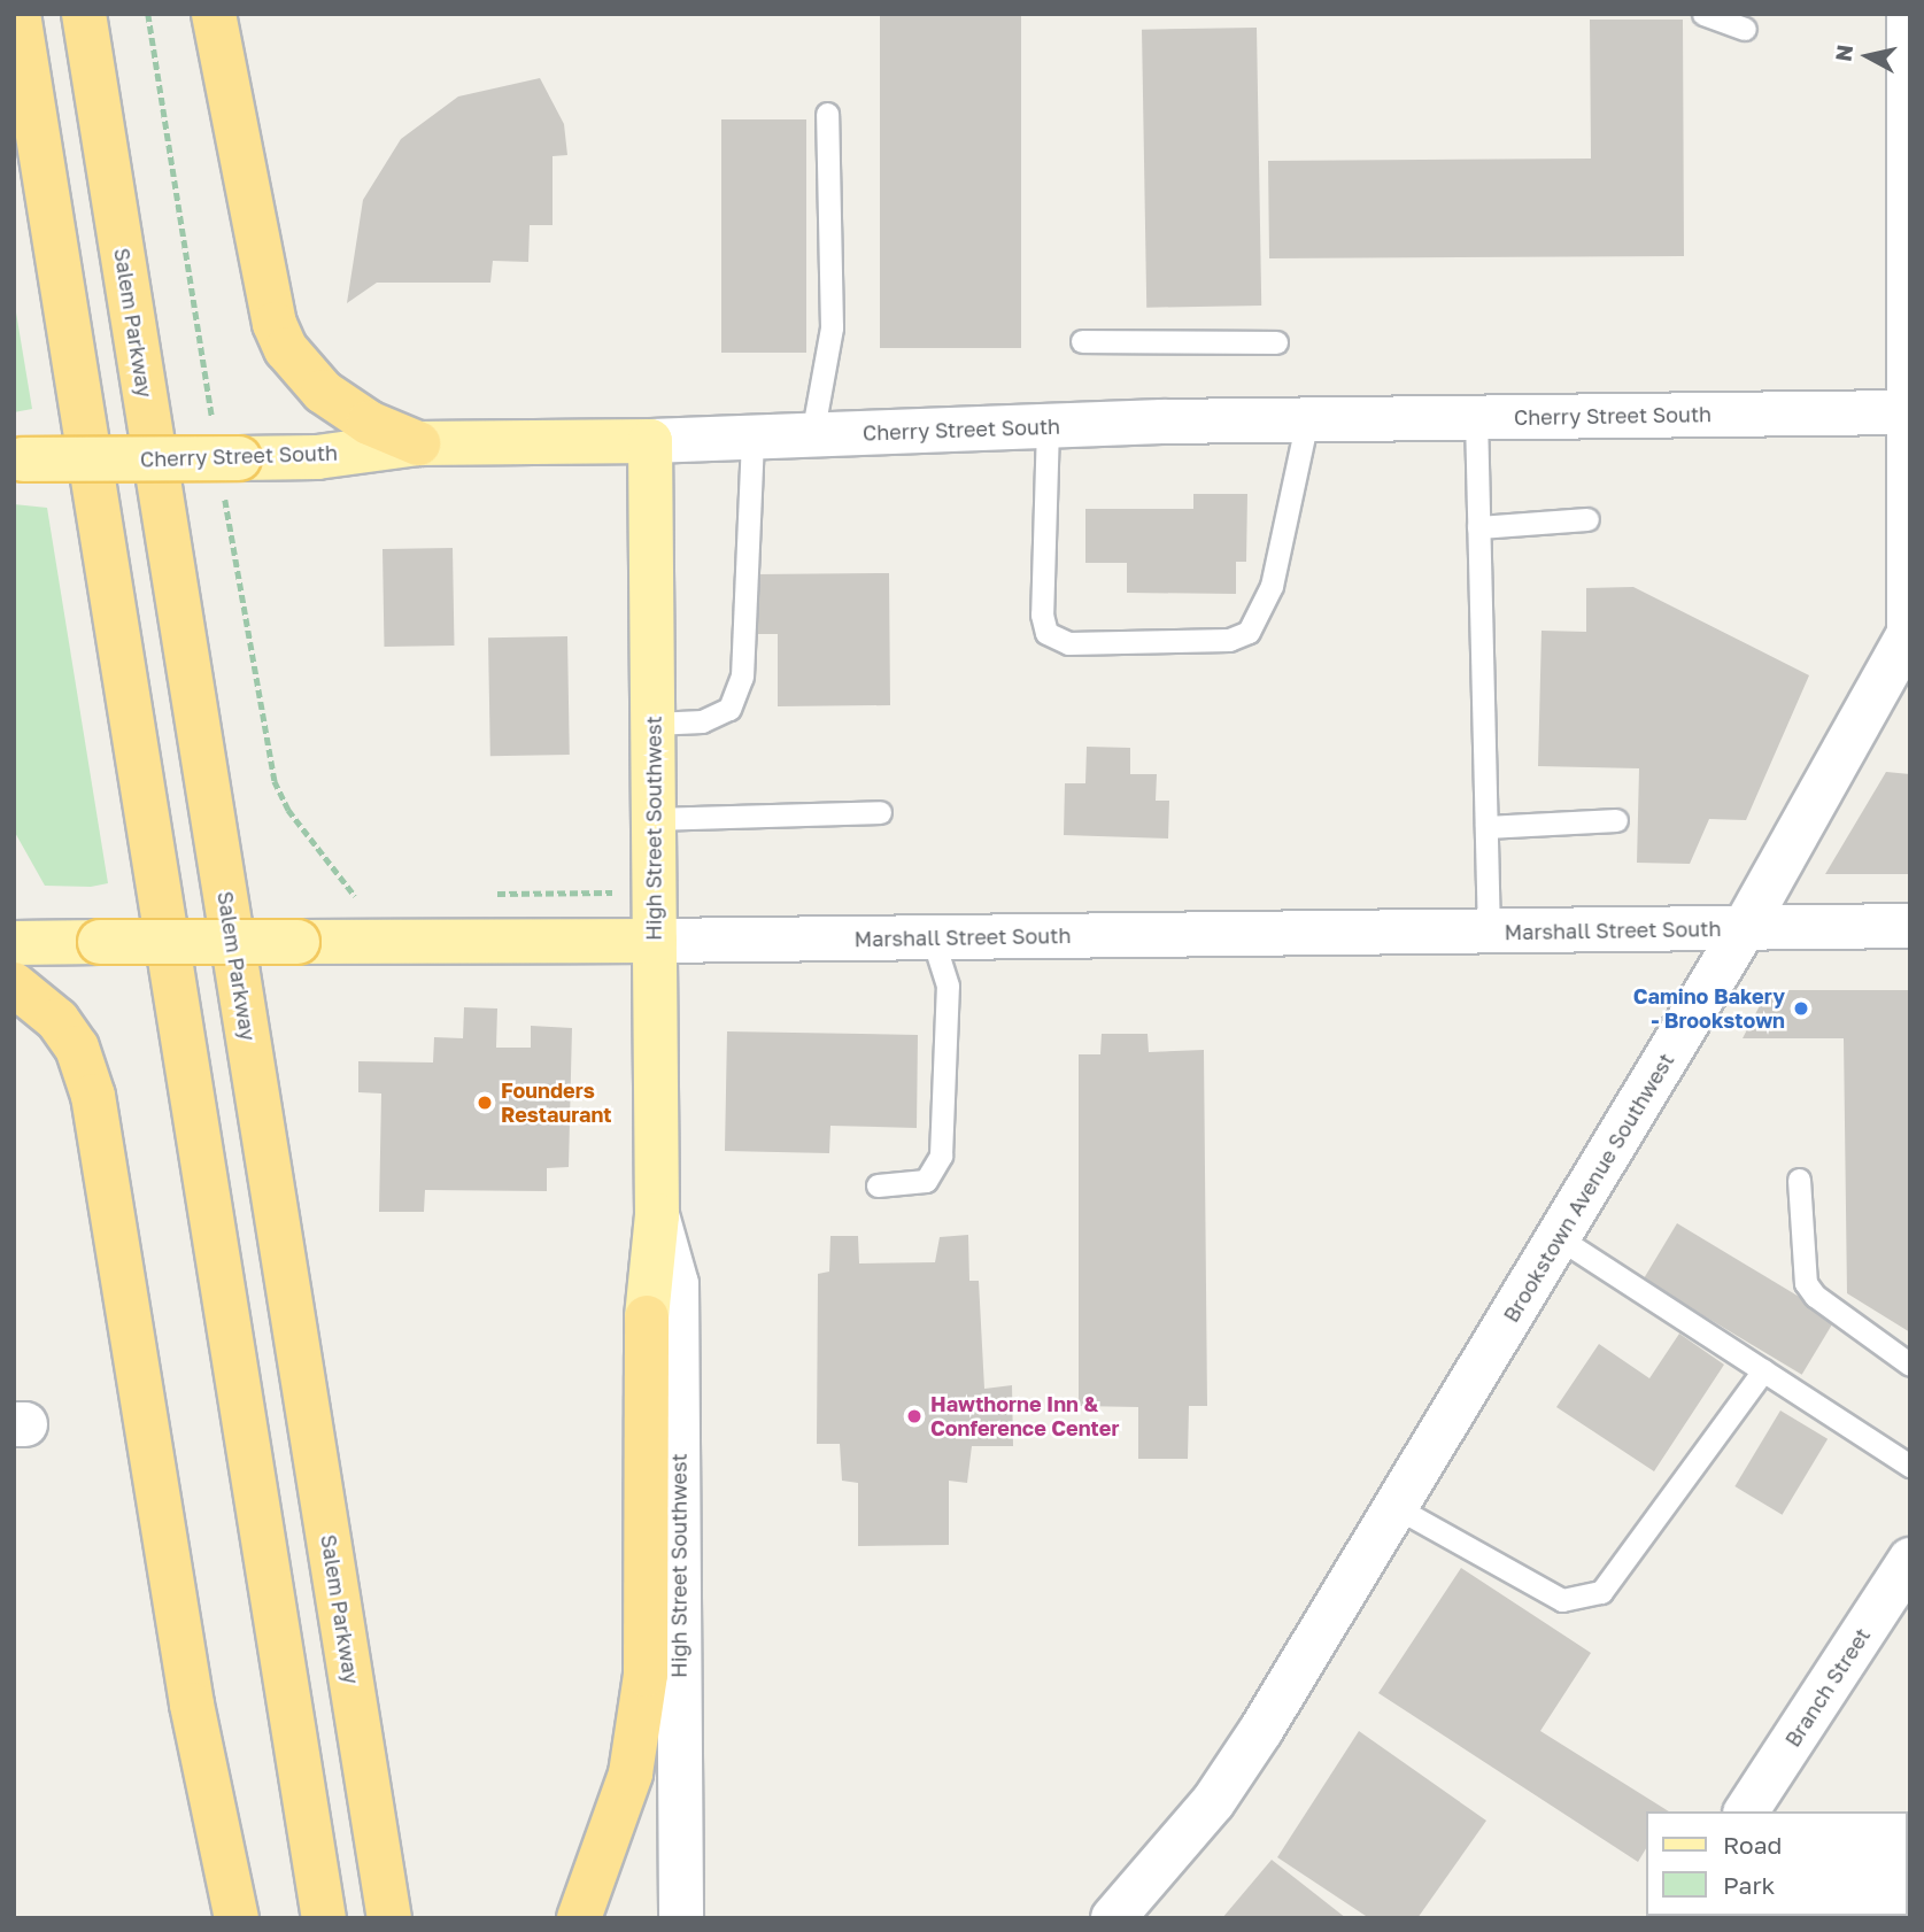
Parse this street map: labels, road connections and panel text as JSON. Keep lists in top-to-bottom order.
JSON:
{
  "streets": {
    "highway": ["Salem Parkway"],
    "main road": ["Cherry Street South", "High Street Southwest", "Marshall Street South"],
    "street": ["Brookstown Avenue Southwest", "Branch Street"]
  },
  "crossings": [
    ["Cherry Street South", "High Street Southwest"],
    ["Cherry Street South", "Brookstown Avenue Southwest"],
    ["High Street Southwest", "Marshall Street South"],
    ["Marshall Street South", "Brookstown Avenue Southwest"]
  ],
  "places": ["Camino Bakery - Brookstown", "Founders Restaurant", "Hawthorne Inn & Conference Center"],
  "legend": ["Road", "Park"],
  "north": "left"
}
